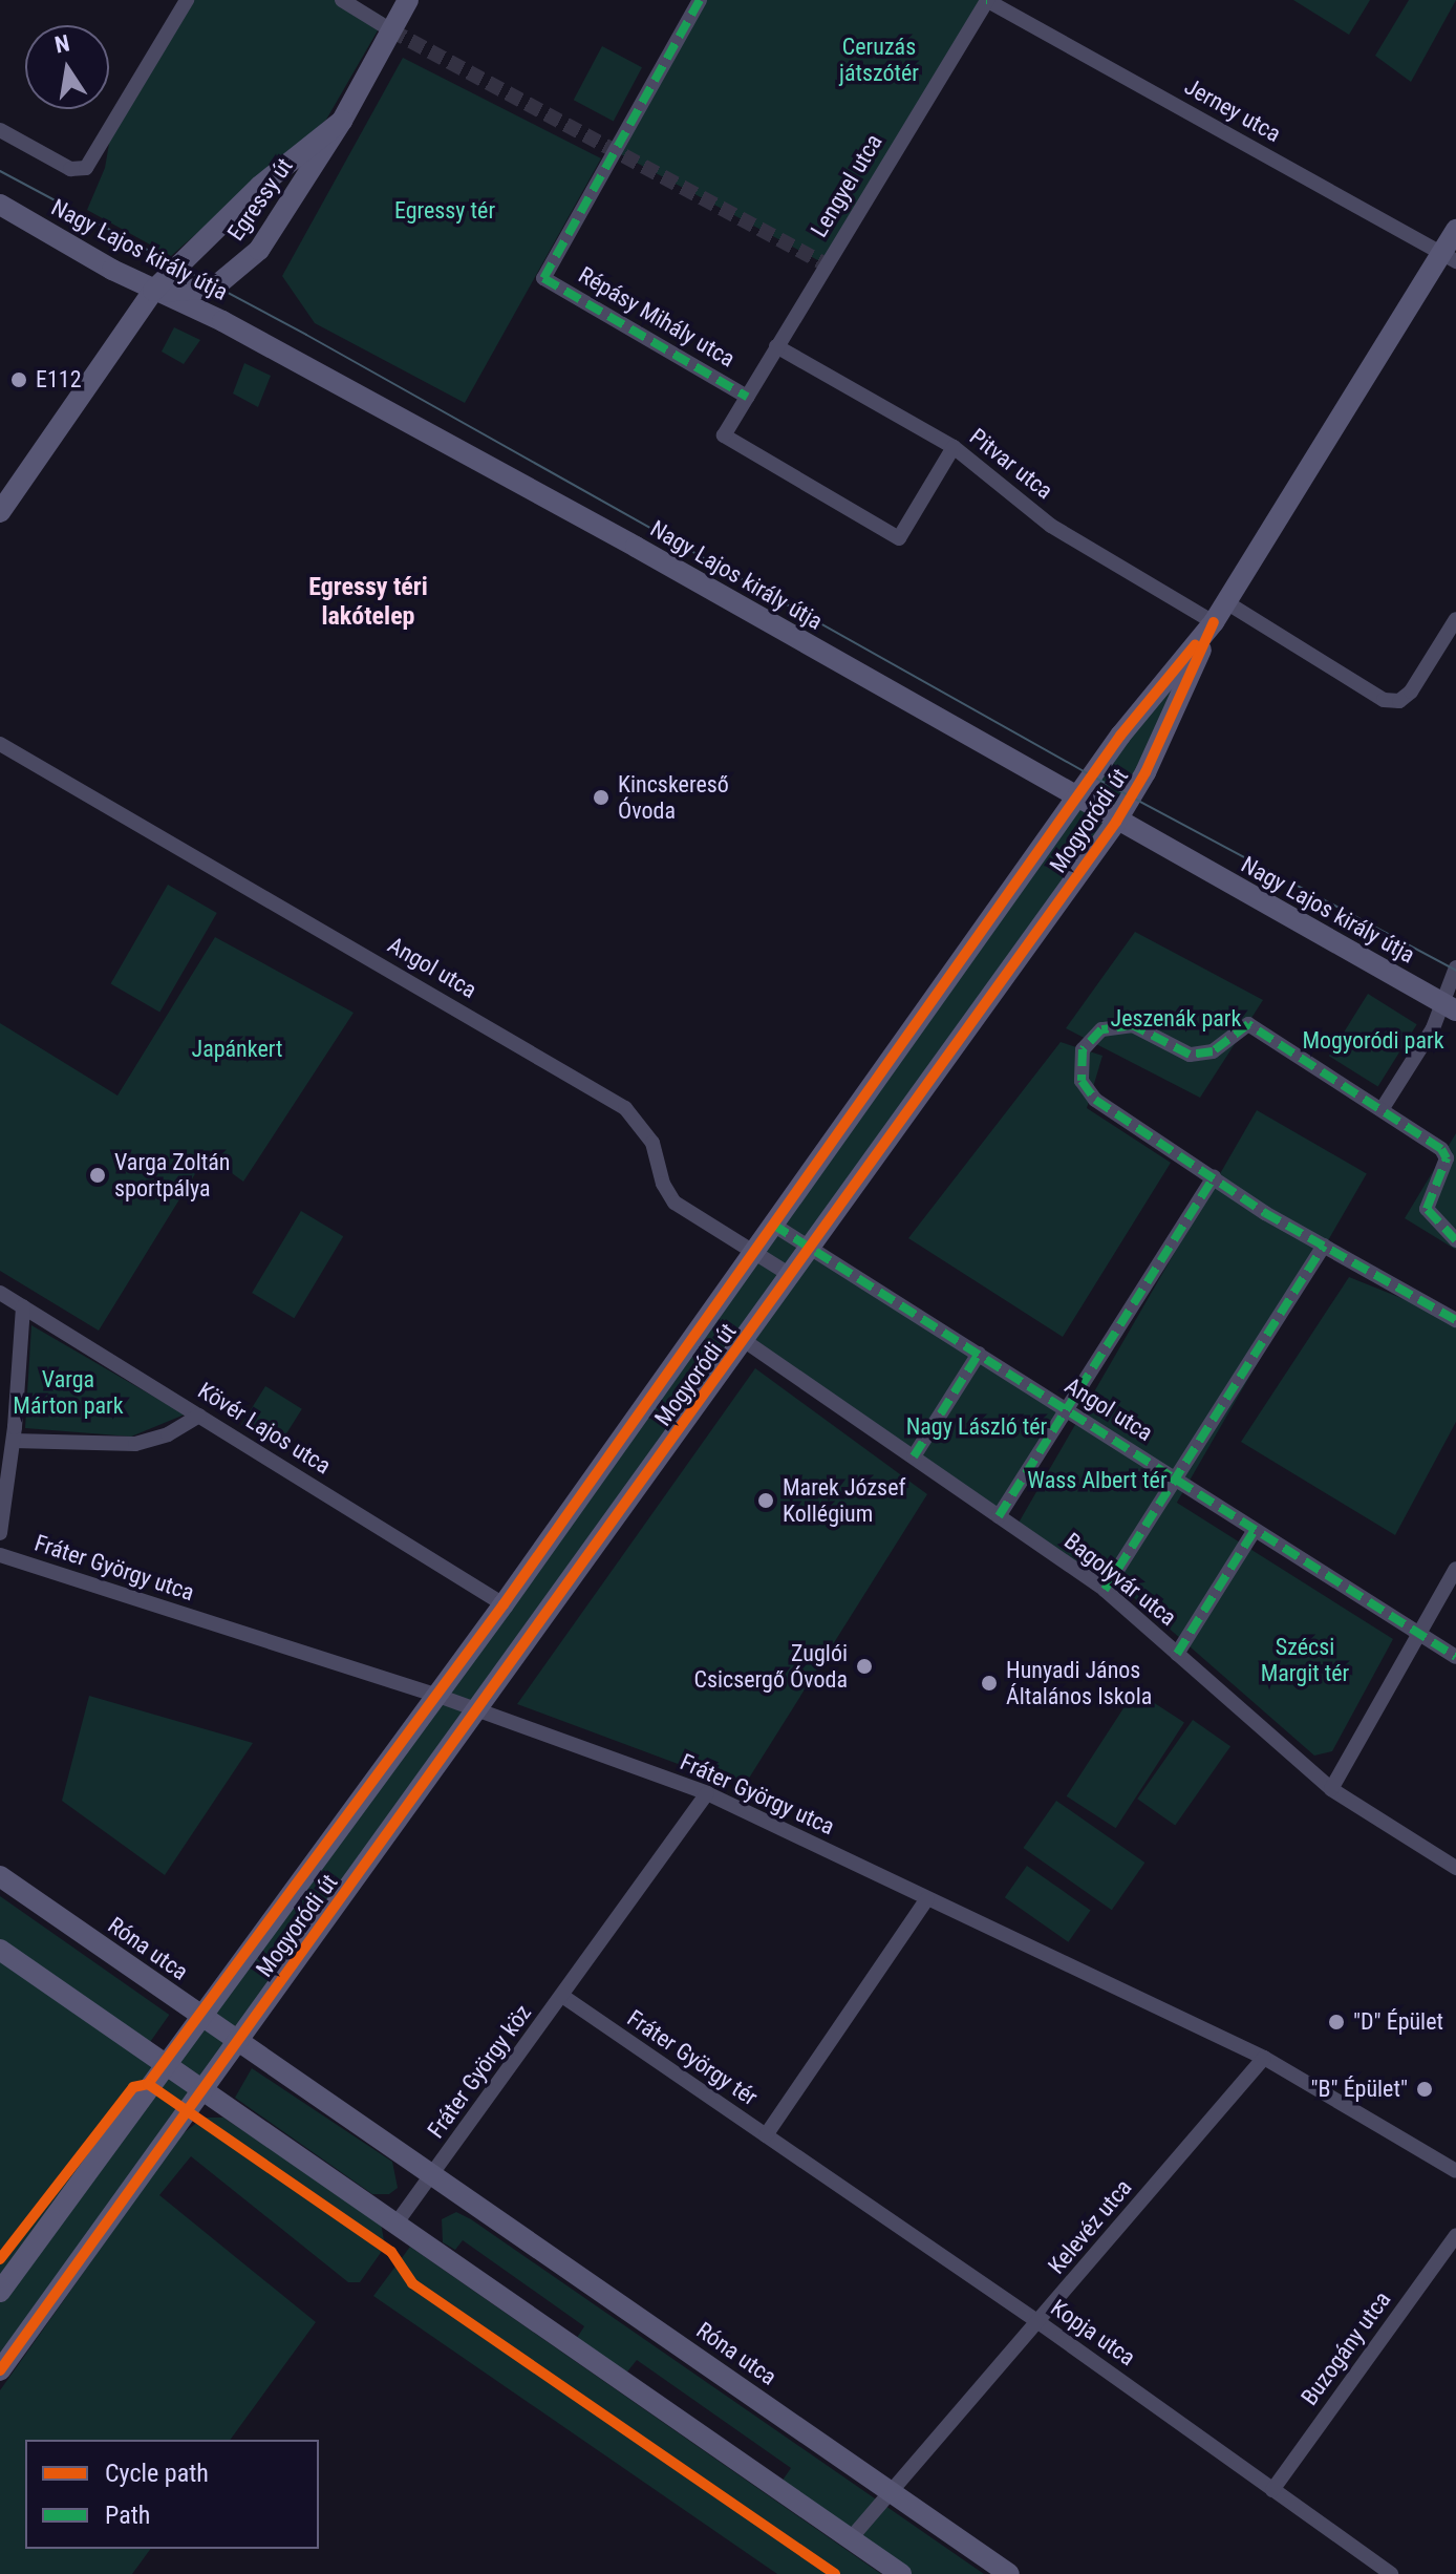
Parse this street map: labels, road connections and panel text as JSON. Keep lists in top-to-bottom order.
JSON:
{
  "streets": {
    "street": [
      "Jerney utca",
      "Lengyel utca",
      "Egressy út",
      "Nagy Lajos király útja",
      "Répásy Mihály utca",
      "Pitvar utca",
      "Mogyoródi út",
      "Angol utca",
      "Kövér Lajos utca",
      "Fráter György utca",
      "Bagolyvár utca",
      "Róna utca",
      "Fráter György tér",
      "Fráter György köz",
      "Kelevéz utca",
      "Kopja utca",
      "Buzogány utca"
    ]
  },
  "crossings": [
    ["Jerney utca", "Lengyel utca"],
    ["Jerney utca", "Mogyoródi út"],
    ["Lengyel utca", "Répásy Mihály utca"],
    ["Lengyel utca", "Pitvar utca"],
    ["Egressy út", "Nagy Lajos király útja"],
    ["Nagy Lajos király útja", "Mogyoródi út"],
    ["Pitvar utca", "Mogyoródi út"],
    ["Mogyoródi út", "Angol utca"],
    ["Mogyoródi út", "Kövér Lajos utca"],
    ["Mogyoródi út", "Fráter György utca"],
    ["Mogyoródi út", "Bagolyvár utca"],
    ["Mogyoródi út", "Róna utca"],
    ["Fráter György utca", "Fráter György tér"],
    ["Fráter György utca", "Kelevéz utca"],
    ["Róna utca", "Fráter György köz"],
    ["Róna utca", "Kelevéz utca"],
    ["Fráter György tér", "Fráter György köz"],
    ["Fráter György tér", "Kopja utca"],
    ["Kelevéz utca", "Kopja utca"],
    ["Kopja utca", "Buzogány utca"]
  ],
  "districts": ["Egressy téri lakótelep"],
  "parks": [
    "Ceruzás játszótér",
    "Egressy tér",
    "Jeszenák park",
    "Mogyoródi park",
    "Japánkert",
    "Varga Márton park",
    "Nagy László tér",
    "Wass Albert tér",
    "Szécsi Margit tér"
  ],
  "places": [
    "E112",
    "Kincskereső Óvoda",
    "Varga Zoltán sportpálya",
    "Marek József Kollégium",
    "Zuglói Csicsergő Óvoda",
    "Hunyadi János Általános Iskola",
    "\"D\" Épület",
    "\"B\" Épület\""
  ],
  "legend": ["Cycle path", "Path"],
  "north": "top"
}
